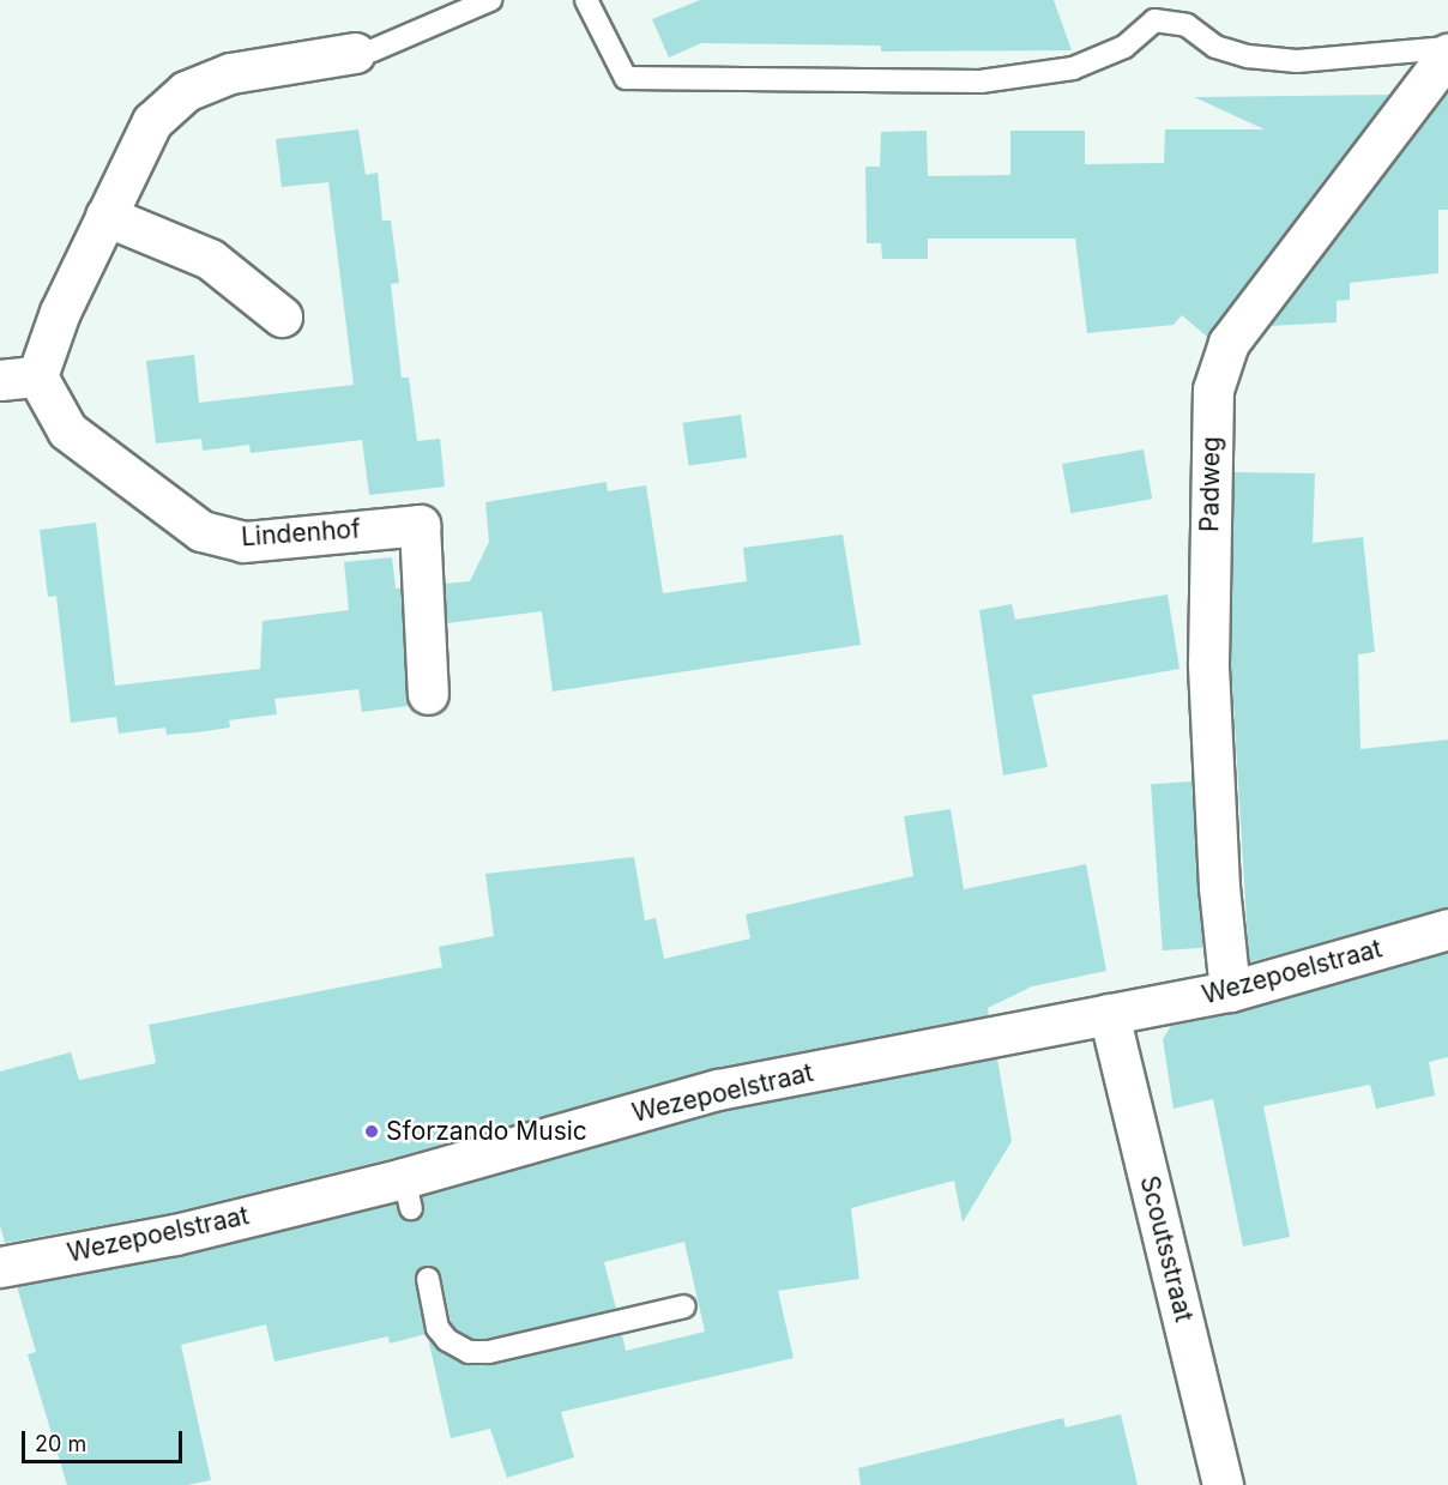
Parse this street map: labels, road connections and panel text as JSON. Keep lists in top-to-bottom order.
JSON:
{
  "streets": {
    "street": [
      "Padweg",
      "Lindenhof",
      "Wezepoelstraat",
      "Scoutsstraat"
    ]
  },
  "crossings": [
    ["Padweg", "Wezepoelstraat"],
    ["Wezepoelstraat", "Scoutsstraat"]
  ],
  "places": ["Sforzando Music"],
  "scale_bar": "20 m"
}
